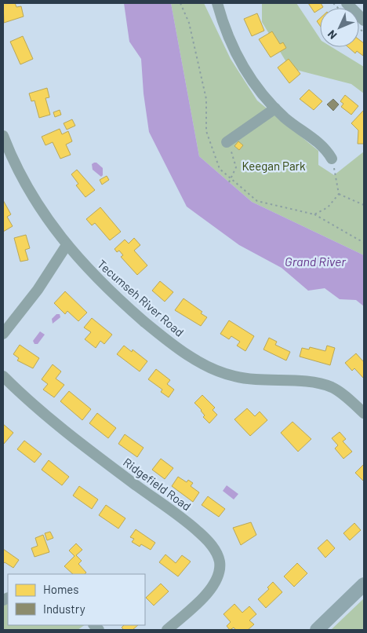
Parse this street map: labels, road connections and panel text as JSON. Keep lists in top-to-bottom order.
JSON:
{
  "streets": {
    "street": ["Tecumseh River Road", "Ridgefield Road"]
  },
  "water": ["Grand River"],
  "parks": ["Keegan Park"],
  "legend": ["Homes", "Industry"],
  "north": "bottom left"
}
